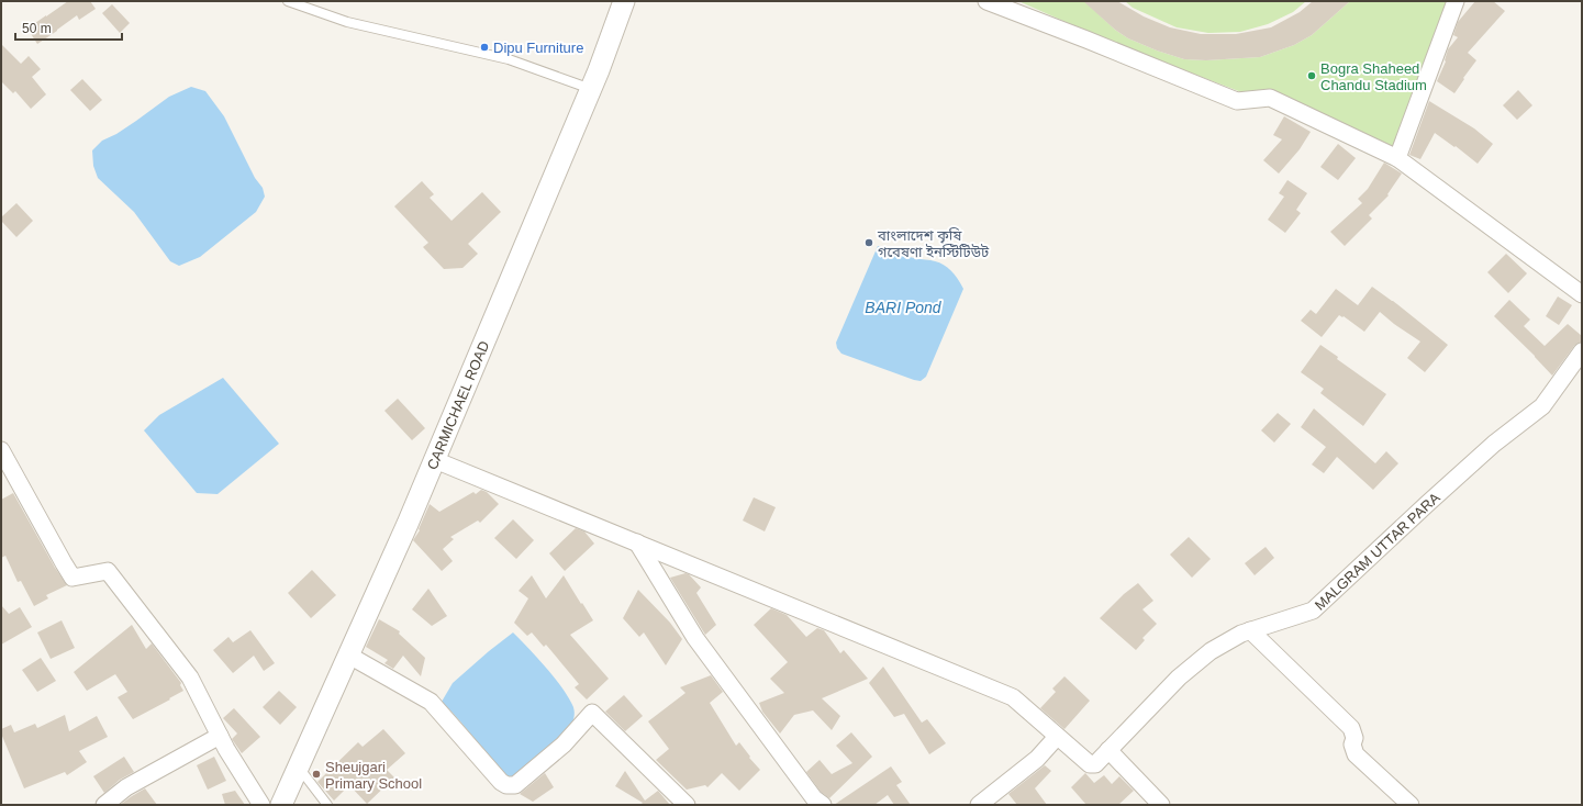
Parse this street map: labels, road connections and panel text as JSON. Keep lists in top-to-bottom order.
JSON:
{
  "streets": {
    "street": ["CARMICHAEL ROAD", "MALGRAM UTTAR PARA"]
  },
  "crossings": [
    ["CARMICHAEL ROAD", "MALGRAM UTTAR PARA"]
  ],
  "water": ["BARI Pond"],
  "places": [
    "Dipu Furniture",
    "Bogra Shaheed Chandu Stadium",
    "বাংলাদেশ কৃষি গবেষণা ইনস্টিটিউট",
    "Sheujgari Primary School"
  ],
  "scale_bar": "50 m"
}
